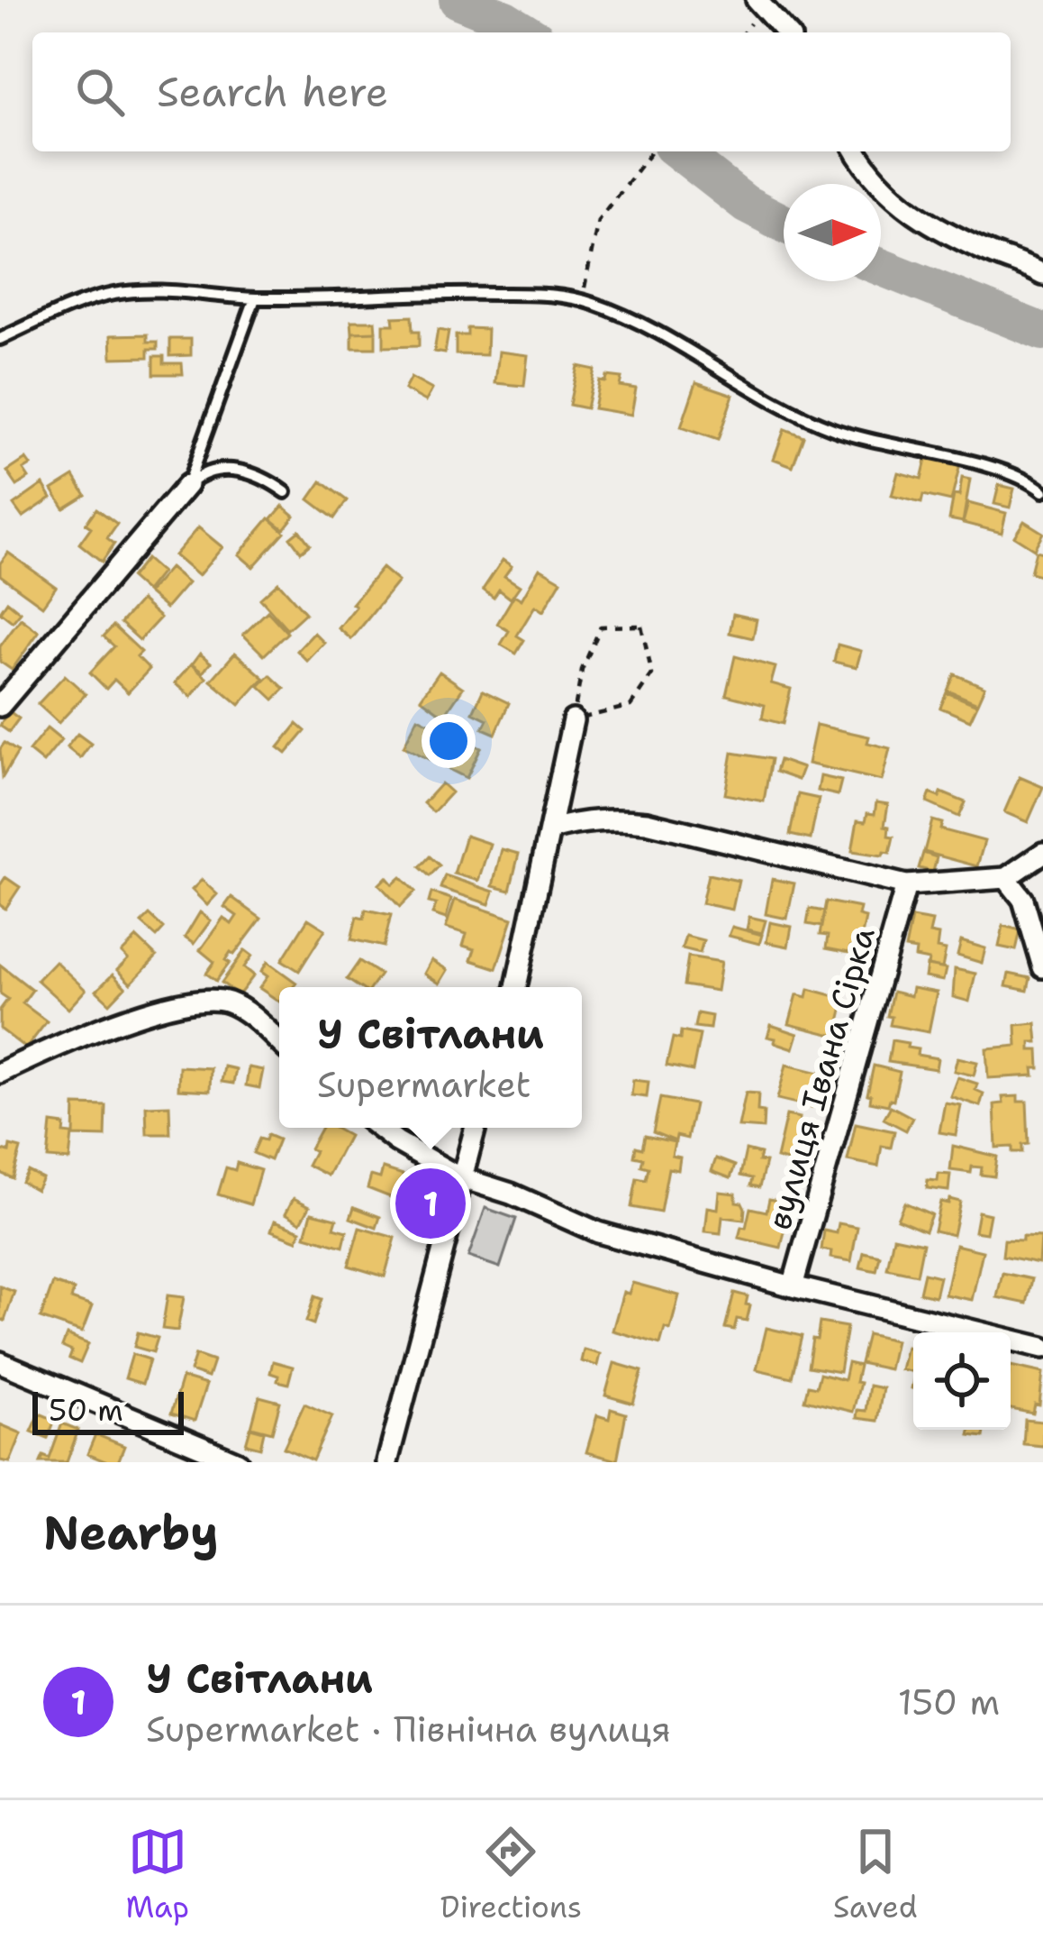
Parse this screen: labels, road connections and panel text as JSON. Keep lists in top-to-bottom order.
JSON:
{
  "streets": {
    "street": ["вулиця Івана Сірка"]
  },
  "scale_bar": "50 m",
  "north": "right",
  "page": {
    "search": "Search here",
    "popup": ["У Світлани", "Supermarket"],
    "pins": "1",
    "scale": "50 m",
    "heading": "Nearby",
    "list": [
      {
        "mark": "1",
        "name": "У Світлани",
        "note": "Supermarket · Північна вулиця",
        "value": "150 m"
      }
    ],
    "nav": ["Map", "Directions", "Saved"]
  }
}
